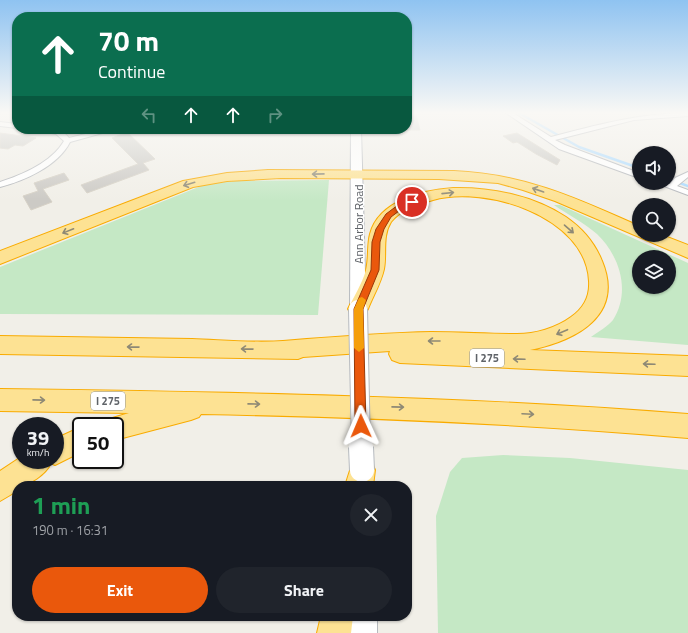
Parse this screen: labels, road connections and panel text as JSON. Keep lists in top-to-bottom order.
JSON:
{
  "streets": {
    "highway": ["I 275"],
    "main road": ["Ann Arbor Road"]
  },
  "page": {
    "turn": ["70 m", "Continue"],
    "speed": "39 km/h",
    "limit": "50",
    "heading": ["1 min", "190 m · 16:31"],
    "buttons": ["Exit", "Share"]
  }
}
